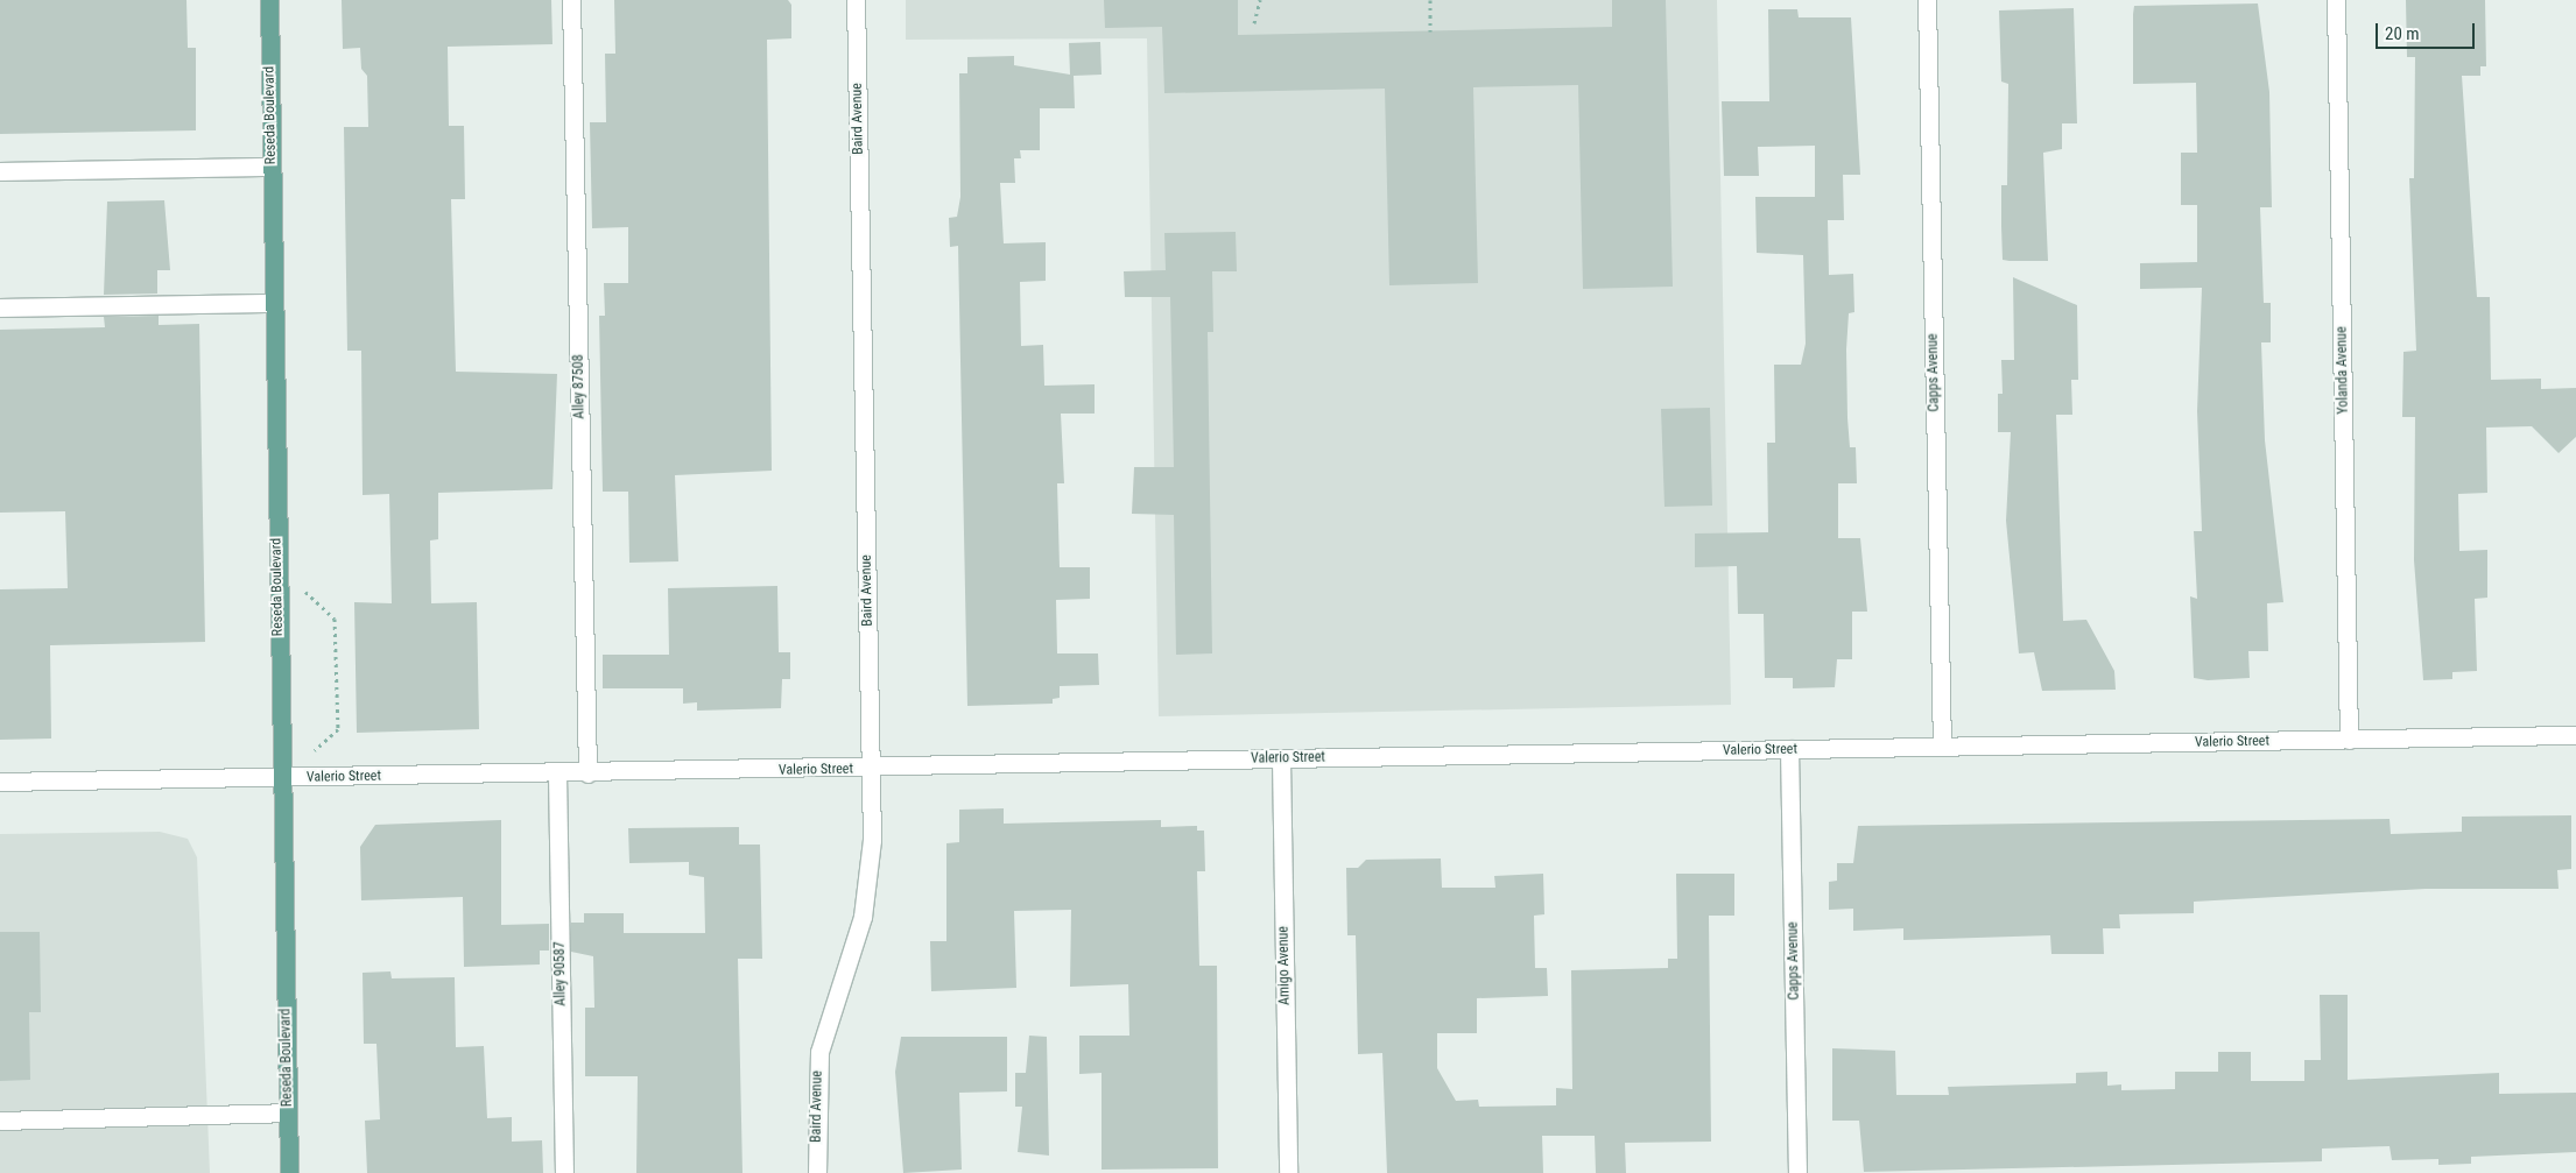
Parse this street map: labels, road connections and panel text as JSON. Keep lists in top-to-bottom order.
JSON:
{
  "streets": {
    "main road": ["Reseda Boulevard"],
    "street": [
      "Baird Avenue",
      "Yolanda Avenue",
      "Capps Avenue",
      "Alley 87508",
      "Valerio Street",
      "Amigo Avenue",
      "Alley 90587"
    ]
  },
  "crossings": [
    ["Reseda Boulevard", "Valerio Street"],
    ["Baird Avenue", "Valerio Street"],
    ["Yolanda Avenue", "Valerio Street"],
    ["Capps Avenue", "Valerio Street"],
    ["Alley 87508", "Valerio Street"],
    ["Valerio Street", "Amigo Avenue"],
    ["Valerio Street", "Alley 90587"]
  ],
  "scale_bar": "20 m"
}
